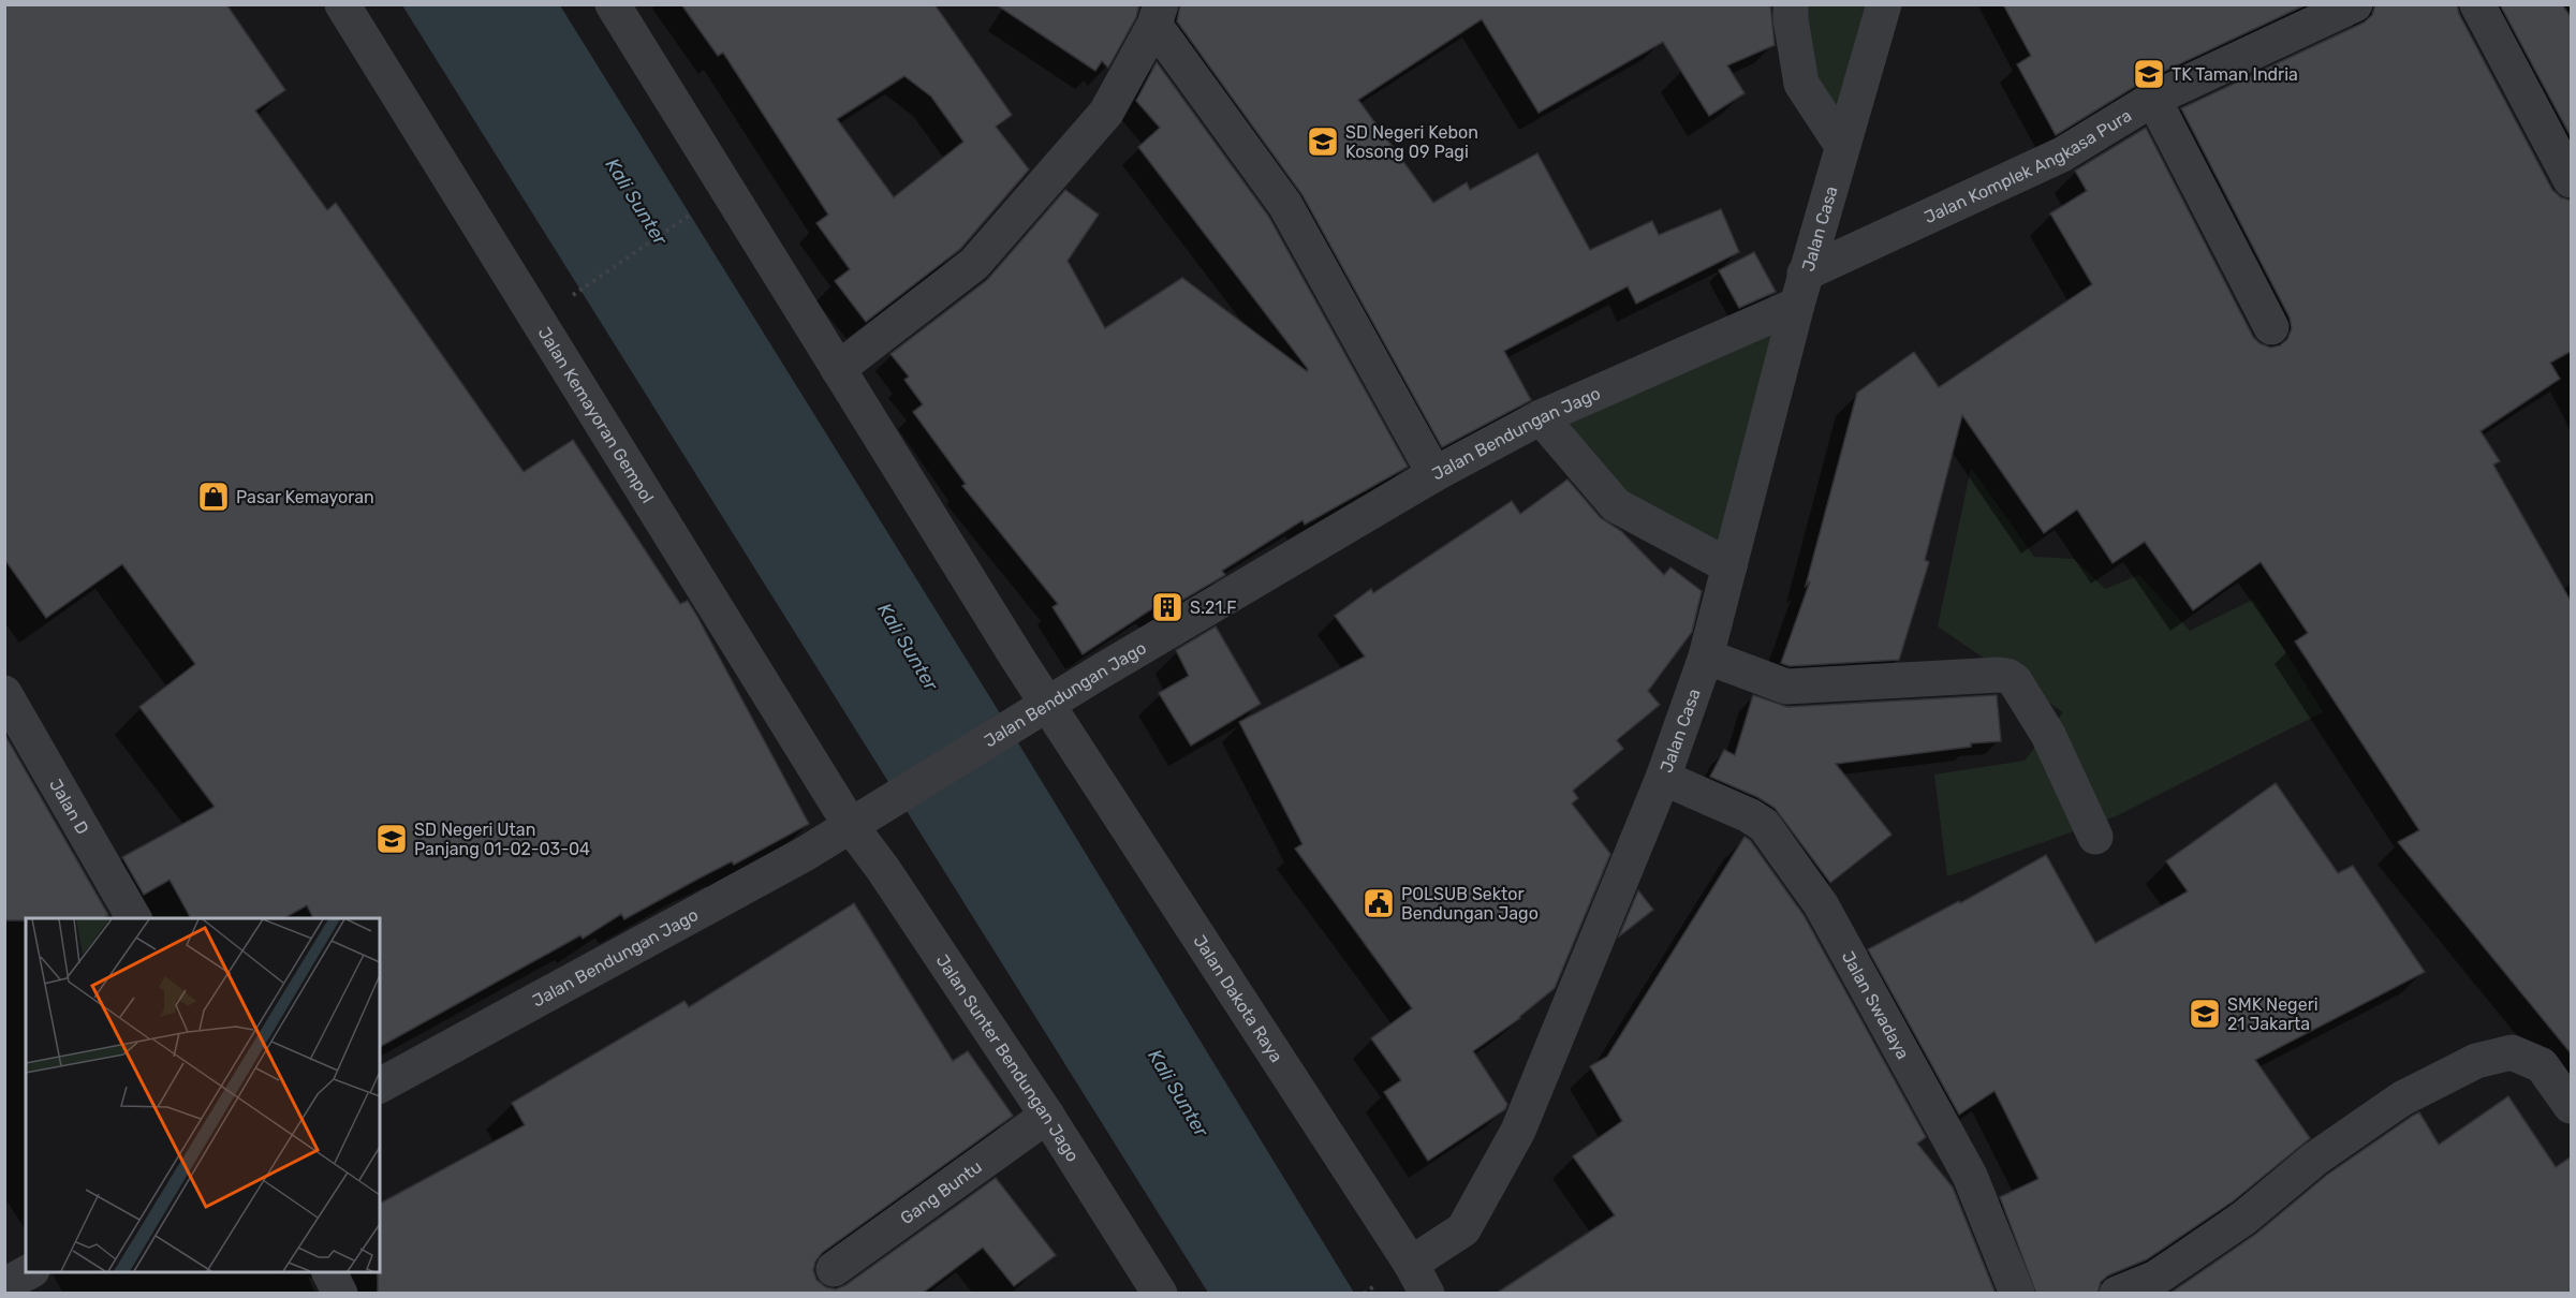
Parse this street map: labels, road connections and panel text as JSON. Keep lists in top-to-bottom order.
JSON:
{
  "streets": {
    "street": [
      "Jalan Komplek Angkasa Pura",
      "Jalan Casa",
      "Jalan Kemayoran Gempol",
      "Jalan Bendungan Jago",
      "Jalan D",
      "Jalan Dakota Raya",
      "Jalan Swadaya",
      "Jalan Sunter Bendungan Jago",
      "Gang Buntu"
    ]
  },
  "crossings": [
    ["Jalan Komplek Angkasa Pura", "Jalan Casa"],
    ["Jalan Komplek Angkasa Pura", "Jalan Bendungan Jago"],
    ["Jalan Casa", "Jalan Bendungan Jago"],
    ["Jalan Casa", "Jalan Dakota Raya"],
    ["Jalan Casa", "Jalan Swadaya"],
    ["Jalan Kemayoran Gempol", "Jalan Bendungan Jago"],
    ["Jalan Kemayoran Gempol", "Jalan Sunter Bendungan Jago"],
    ["Jalan Bendungan Jago", "Jalan Dakota Raya"],
    ["Jalan Bendungan Jago", "Jalan Sunter Bendungan Jago"],
    ["Jalan Sunter Bendungan Jago", "Gang Buntu"]
  ],
  "water": ["Kali Sunter"],
  "places": {
    "school or university": [
      "TK Taman Indria",
      "SD Negeri Kebon Kosong 09 Pagi",
      "SD Negeri Utan Panjang 01-02-03-04",
      "SMK Negeri 21 Jakarta"
    ],
    "shop": ["Pasar Kemayoran"],
    "building": ["S.21.F"],
    "public building": ["POLSUB Sektor Bendungan Jago"]
  }
}
